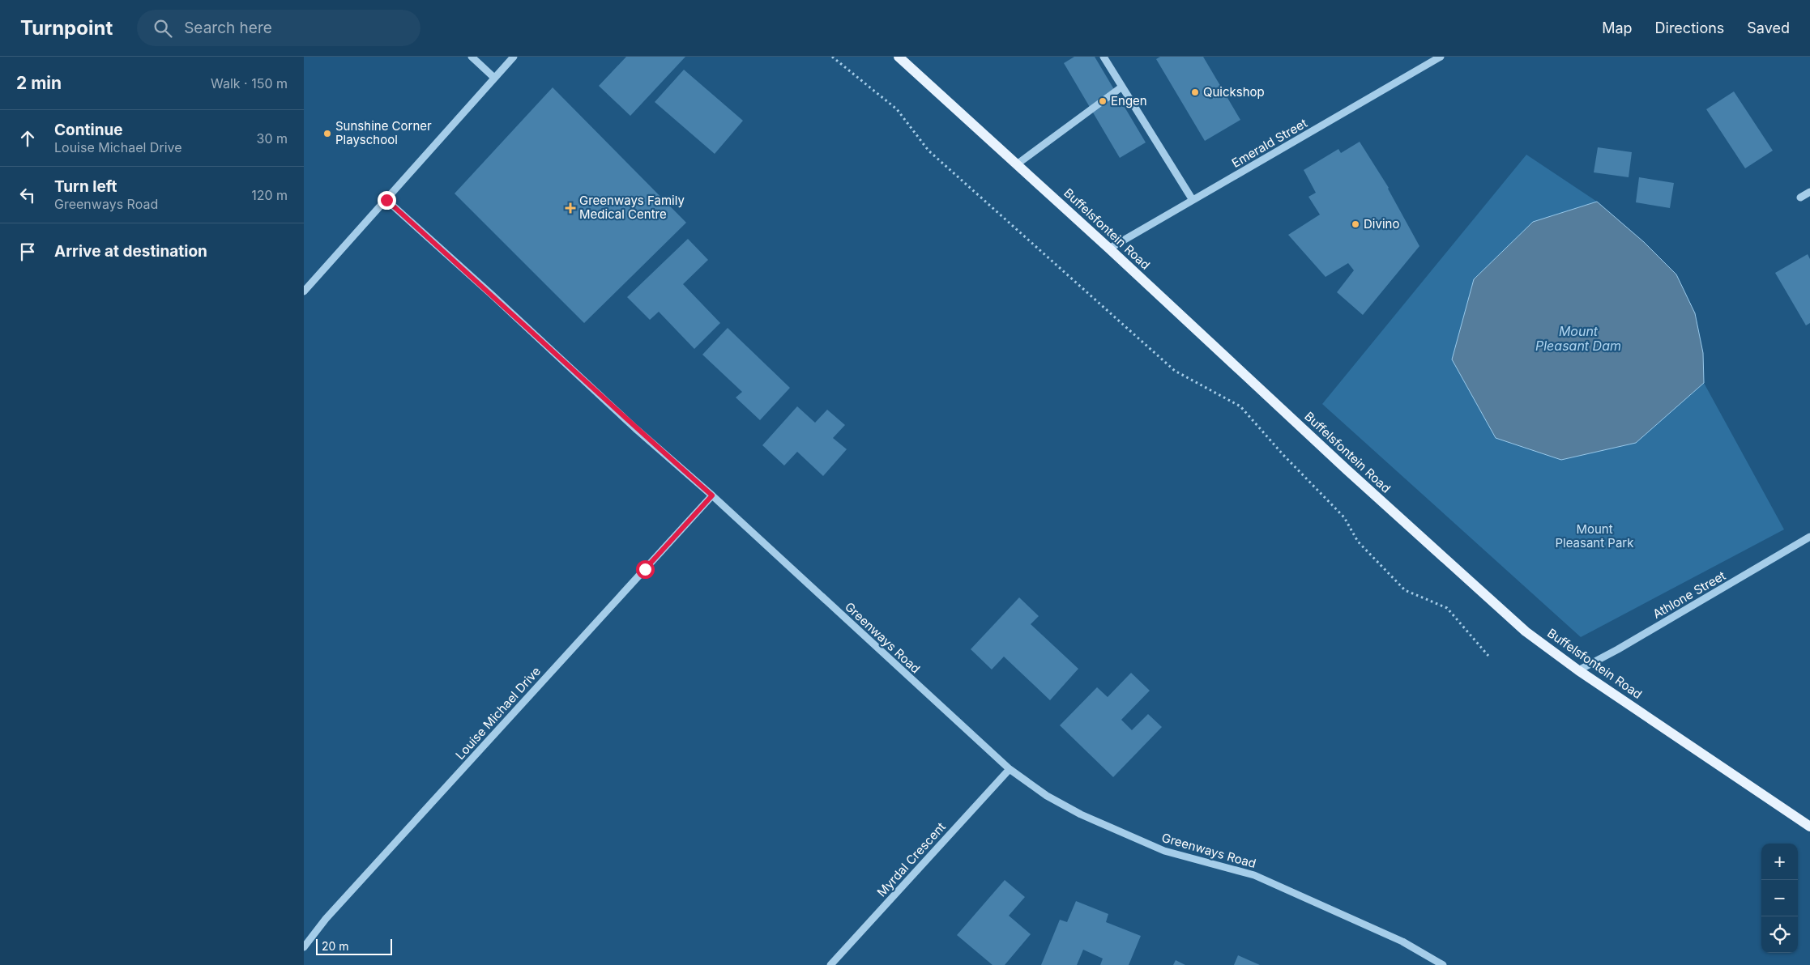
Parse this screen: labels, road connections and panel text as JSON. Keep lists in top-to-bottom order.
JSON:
{
  "streets": {
    "main road": ["Buffelsfontein Road"],
    "street": [
      "Emerald Street",
      "Athlone Street",
      "Greenways Road",
      "Louise Michael Drive",
      "Myrdal Crescent"
    ]
  },
  "crossings": [
    ["Emerald Street", "Buffelsfontein Road"],
    ["Buffelsfontein Road", "Athlone Street"],
    ["Greenways Road", "Louise Michael Drive"],
    ["Greenways Road", "Myrdal Crescent"]
  ],
  "water": ["Mount Pleasant Dam"],
  "parks": ["Mount Pleasant Park"],
  "places": {
    "other": [
      "Quickshop",
      "Engen",
      "Sunshine Corner Playschool",
      "Divino"
    ],
    "health": ["Greenways Family Medical Centre"]
  },
  "scale_bar": "20 m",
  "page": {
    "header": "Turnpoint",
    "search": "Search here",
    "nav": ["Map", "Directions", "Saved"],
    "heading": ["2 min", "Walk · 150 m"],
    "list": [
      ["Continue", "Louise Michael Drive", "30 m"],
      ["Turn left", "Greenways Road", "120 m"],
      "Arrive at destination"
    ],
    "map_buttons": ["+", "−"],
    "scale": "20 m"
  }
}
